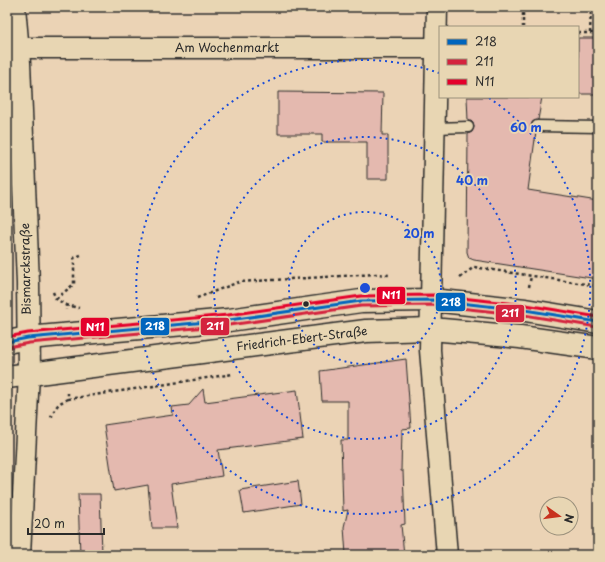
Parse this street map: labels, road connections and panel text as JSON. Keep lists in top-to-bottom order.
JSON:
{
  "streets": {
    "main road": ["Bismarckstraße", "Friedrich-Ebert-Straße"],
    "street": ["Am Wochenmarkt"]
  },
  "crossings": [
    ["Am Wochenmarkt", "Bismarckstraße"],
    ["Bismarckstraße", "Friedrich-Ebert-Straße"]
  ],
  "lines": ["transit line N11", "transit line 218", "transit line 211"],
  "legend": ["218", "211", "N11"],
  "scale_bar": "20 m",
  "north": "right",
  "rings": ["60 m", "40 m", "20 m"]
}
